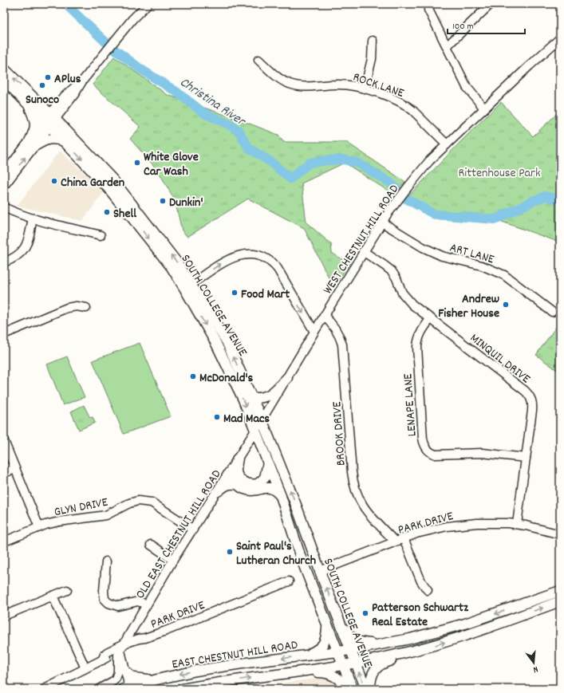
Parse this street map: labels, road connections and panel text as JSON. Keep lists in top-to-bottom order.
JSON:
{
  "streets": {
    "main road": ["SOUTH COLLEGE AVENUE", "EAST CHESTNUT HILL ROAD"],
    "street": [
      "ROCK LANE",
      "WEST CHESTNUT HILL ROAD",
      "ART LANE",
      "MINQUIL DRIVE",
      "LENAPE LANE",
      "BROOK DRIVE",
      "GLYN DRIVE",
      "PARK DRIVE",
      "OLD EAST CHESTNUT HILL ROAD"
    ]
  },
  "crossings": [
    ["ROCK LANE", "WEST CHESTNUT HILL ROAD"],
    ["WEST CHESTNUT HILL ROAD", "ART LANE"],
    ["WEST CHESTNUT HILL ROAD", "SOUTH COLLEGE AVENUE"],
    ["WEST CHESTNUT HILL ROAD", "MINQUIL DRIVE"],
    ["WEST CHESTNUT HILL ROAD", "BROOK DRIVE"],
    ["WEST CHESTNUT HILL ROAD", "OLD EAST CHESTNUT HILL ROAD"],
    ["SOUTH COLLEGE AVENUE", "PARK DRIVE"],
    ["SOUTH COLLEGE AVENUE", "OLD EAST CHESTNUT HILL ROAD"],
    ["SOUTH COLLEGE AVENUE", "EAST CHESTNUT HILL ROAD"],
    ["MINQUIL DRIVE", "LENAPE LANE"],
    ["MINQUIL DRIVE", "PARK DRIVE"],
    ["BROOK DRIVE", "PARK DRIVE"],
    ["GLYN DRIVE", "OLD EAST CHESTNUT HILL ROAD"],
    ["PARK DRIVE", "OLD EAST CHESTNUT HILL ROAD"]
  ],
  "water": ["Christina River"],
  "parks": ["Rittenhouse Park"],
  "places": [
    "APlus",
    "Sunoco",
    "White Glove Car Wash",
    "China Garden",
    "Dunkin'",
    "Shell",
    "Food Mart",
    "Andrew Fisher House",
    "McDonald's",
    "Mad Macs",
    "Saint Paul's Lutheran Church",
    "Patterson Schwartz Real Estate"
  ],
  "scale_bar": "100 m",
  "north": "bottom"
}
